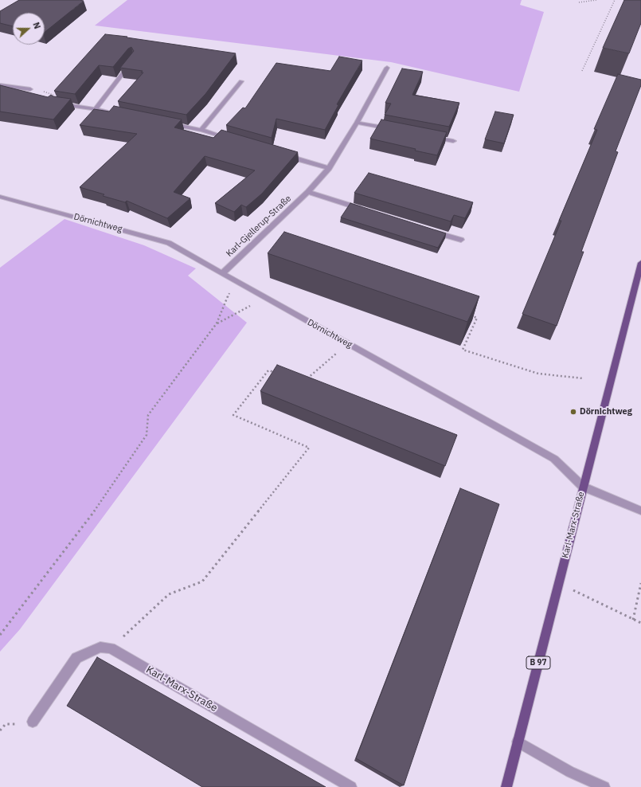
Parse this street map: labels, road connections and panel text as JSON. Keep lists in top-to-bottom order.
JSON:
{
  "streets": {
    "main road": ["Karl-Marx-Straße", "B 97"],
    "street": ["Dörnichtweg", "Karl-Gjellerup-Straße"]
  },
  "crossings": [
    ["Dörnichtweg", "Karl-Gjellerup-Straße"],
    ["Dörnichtweg", "Karl-Marx-Straße"]
  ],
  "places": ["Dörnichtweg"],
  "north": "right"
}
